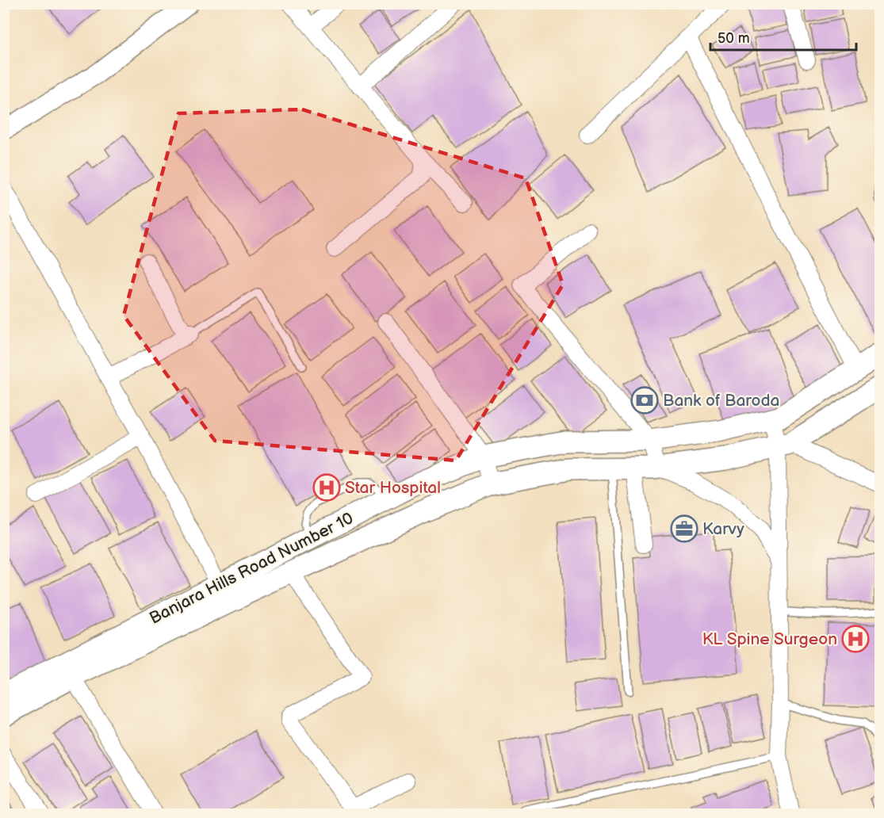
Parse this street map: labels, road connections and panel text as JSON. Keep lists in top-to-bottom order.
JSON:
{
  "streets": {
    "main road": ["Banjara Hills Road Number 10"]
  },
  "places": {
    "bank": ["Bank of Baroda"],
    "hospital": ["Star Hospital", "KL Spine Surgeon"],
    "office": ["Karvy"]
  },
  "scale_bar": "50 m"
}
